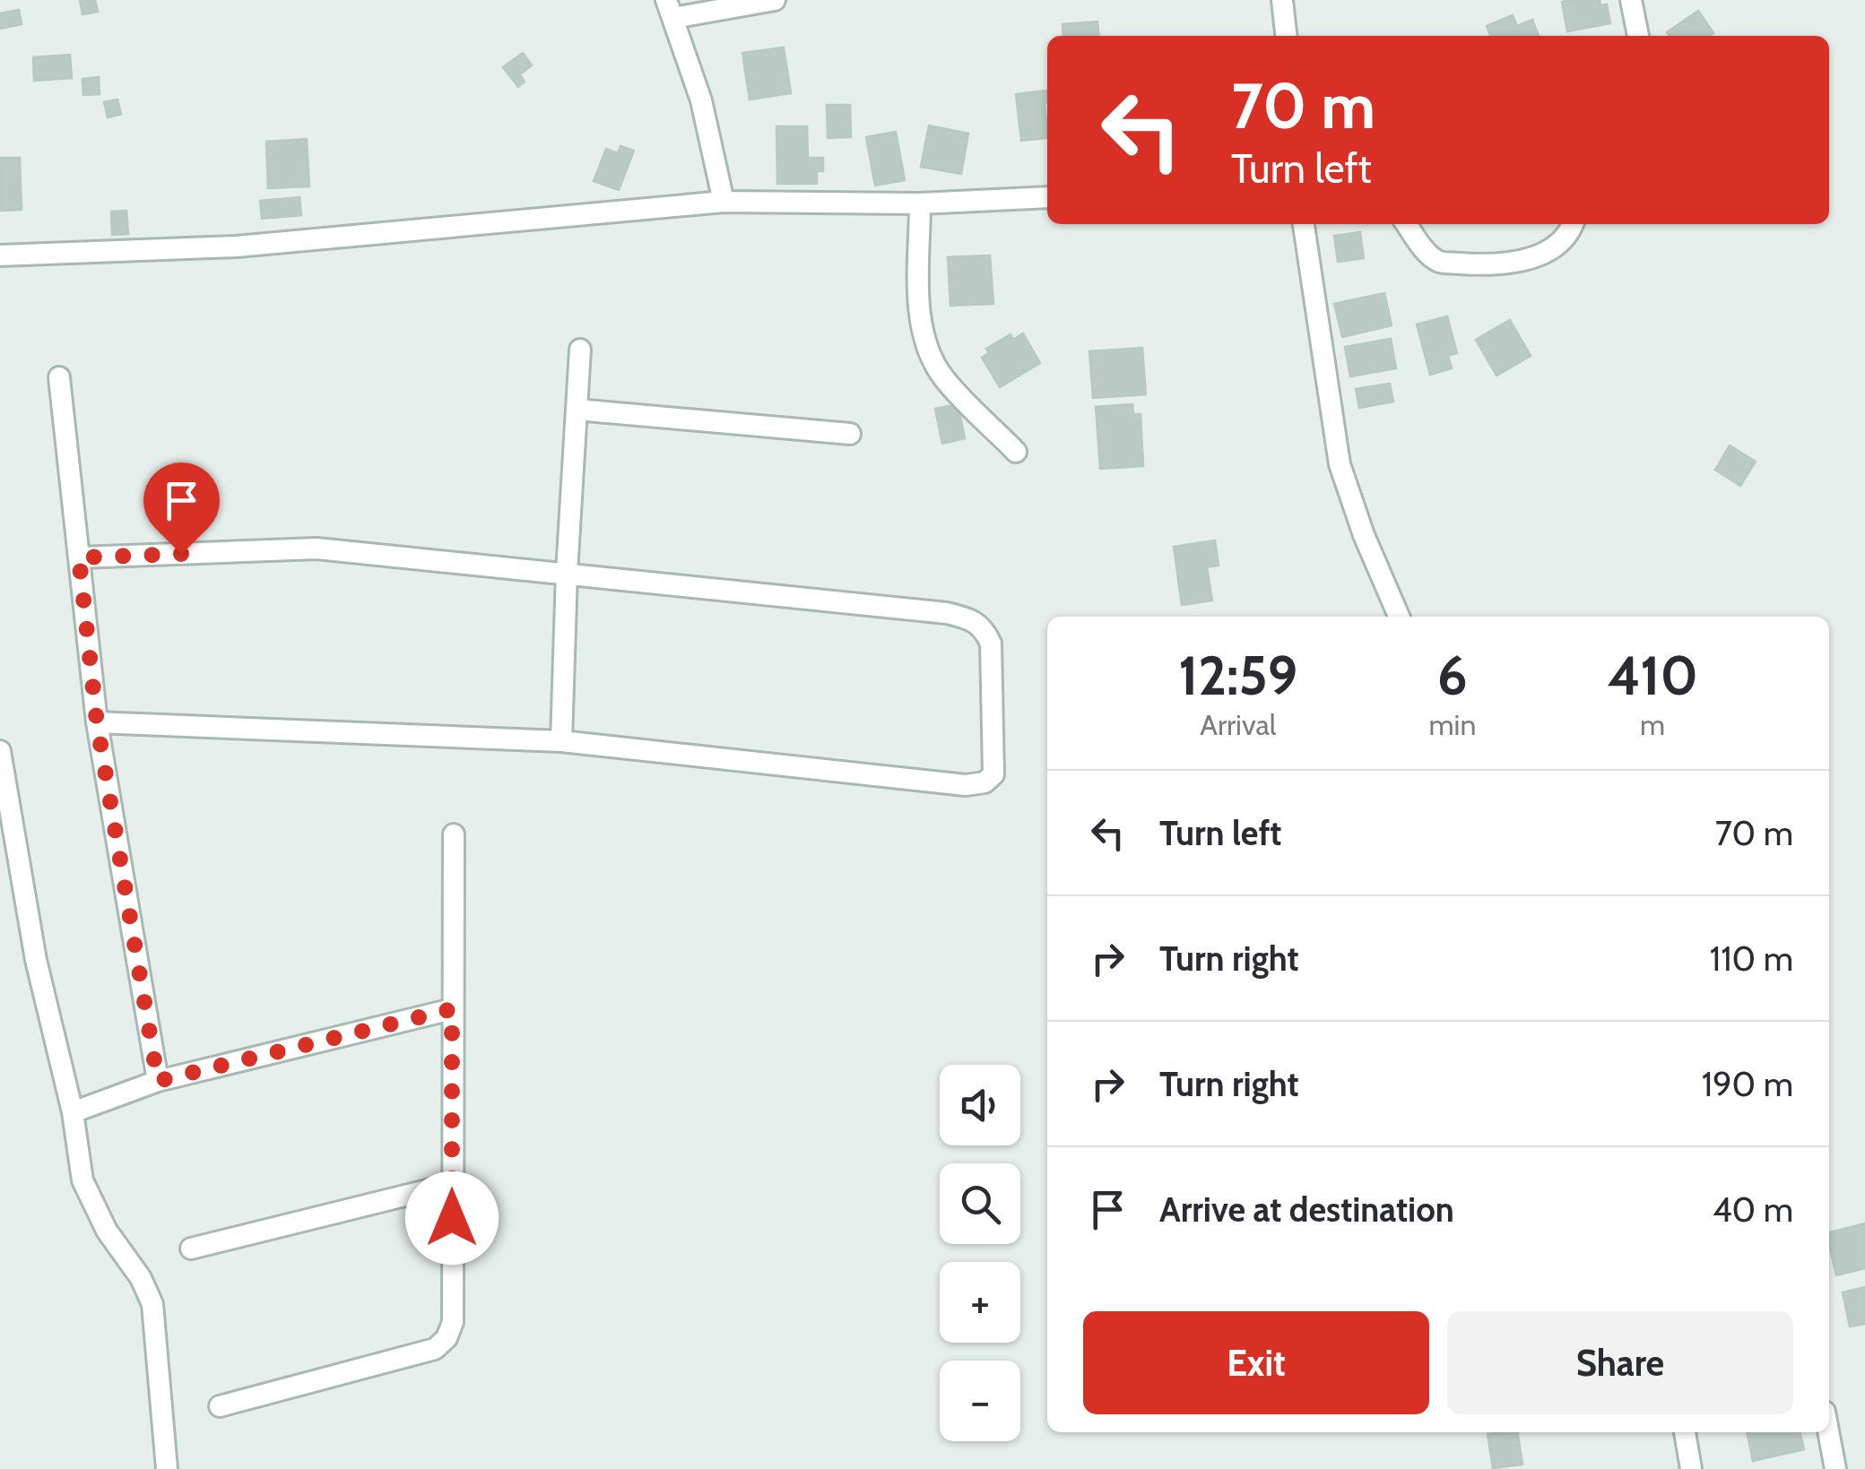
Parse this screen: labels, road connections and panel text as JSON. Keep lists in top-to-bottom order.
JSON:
{
  "page": {
    "turn": ["70 m", "Turn left"],
    "eta": [
      "12:59",
      "Arrival",
      "6",
      "min",
      "410",
      "m"
    ],
    "list": [
      {
        "name": "Turn left",
        "value": "70 m"
      },
      {
        "name": "Turn right",
        "value": "110 m"
      },
      {
        "name": "Turn right",
        "value": "190 m"
      },
      {
        "name": "Arrive at destination",
        "value": "40 m"
      }
    ],
    "map_buttons": ["+", "−"],
    "buttons": ["Exit", "Share"]
  }
}
